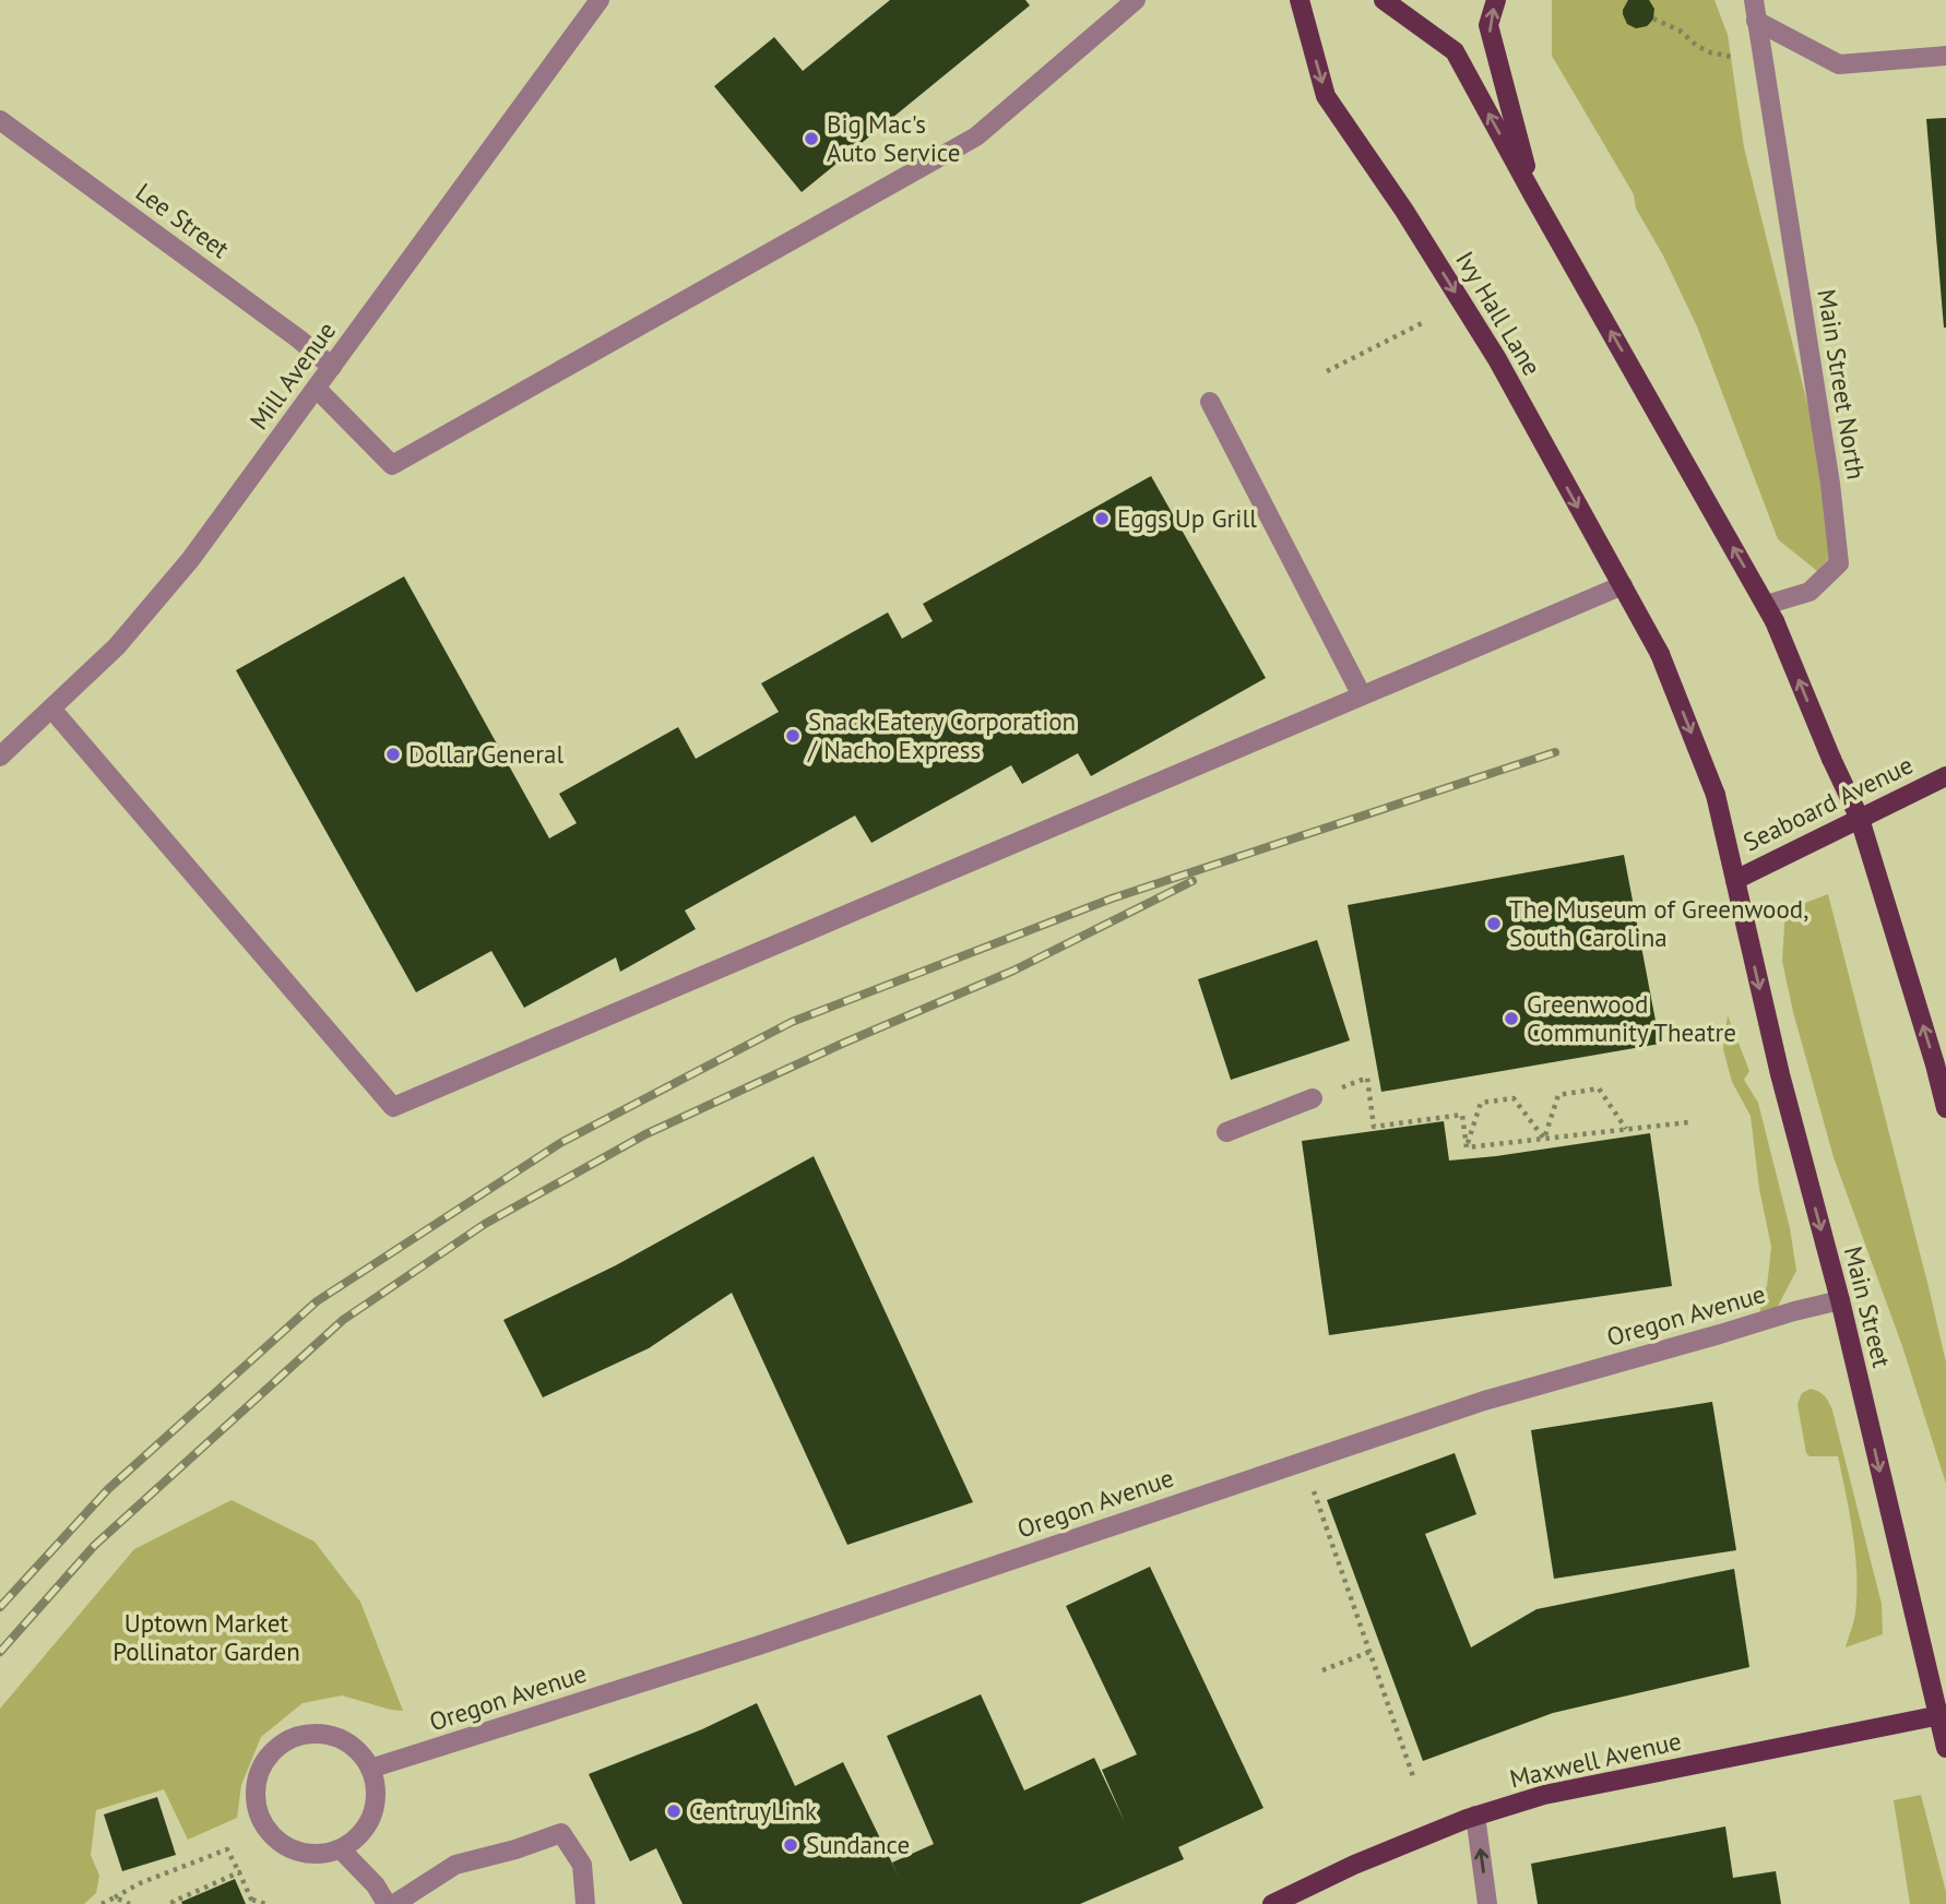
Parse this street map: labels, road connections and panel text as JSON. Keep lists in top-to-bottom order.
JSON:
{
  "streets": {
    "main road": [
      "Ivy Hall Lane",
      "Seaboard Avenue",
      "Main Street",
      "Maxwell Avenue"
    ],
    "street": [
      "Lee Street",
      "Mill Avenue",
      "Main Street North",
      "Oregon Avenue"
    ]
  },
  "crossings": [
    ["Lee Street", "Mill Avenue"],
    ["Ivy Hall Lane", "Seaboard Avenue"],
    ["Ivy Hall Lane", "Main Street"],
    ["Seaboard Avenue", "Main Street"],
    ["Main Street", "Oregon Avenue"],
    ["Main Street", "Maxwell Avenue"]
  ],
  "parks": ["Uptown Market Pollinator Garden"],
  "places": [
    "Big Mac's Auto Service",
    "Eggs Up Grill",
    "Snack Eatery Corporation / Nacho Express",
    "Dollar General",
    "The Museum of Greenwood, South Carolina",
    "Greenwood Community Theatre",
    "CentruyLink",
    "Sundance"
  ]
}
